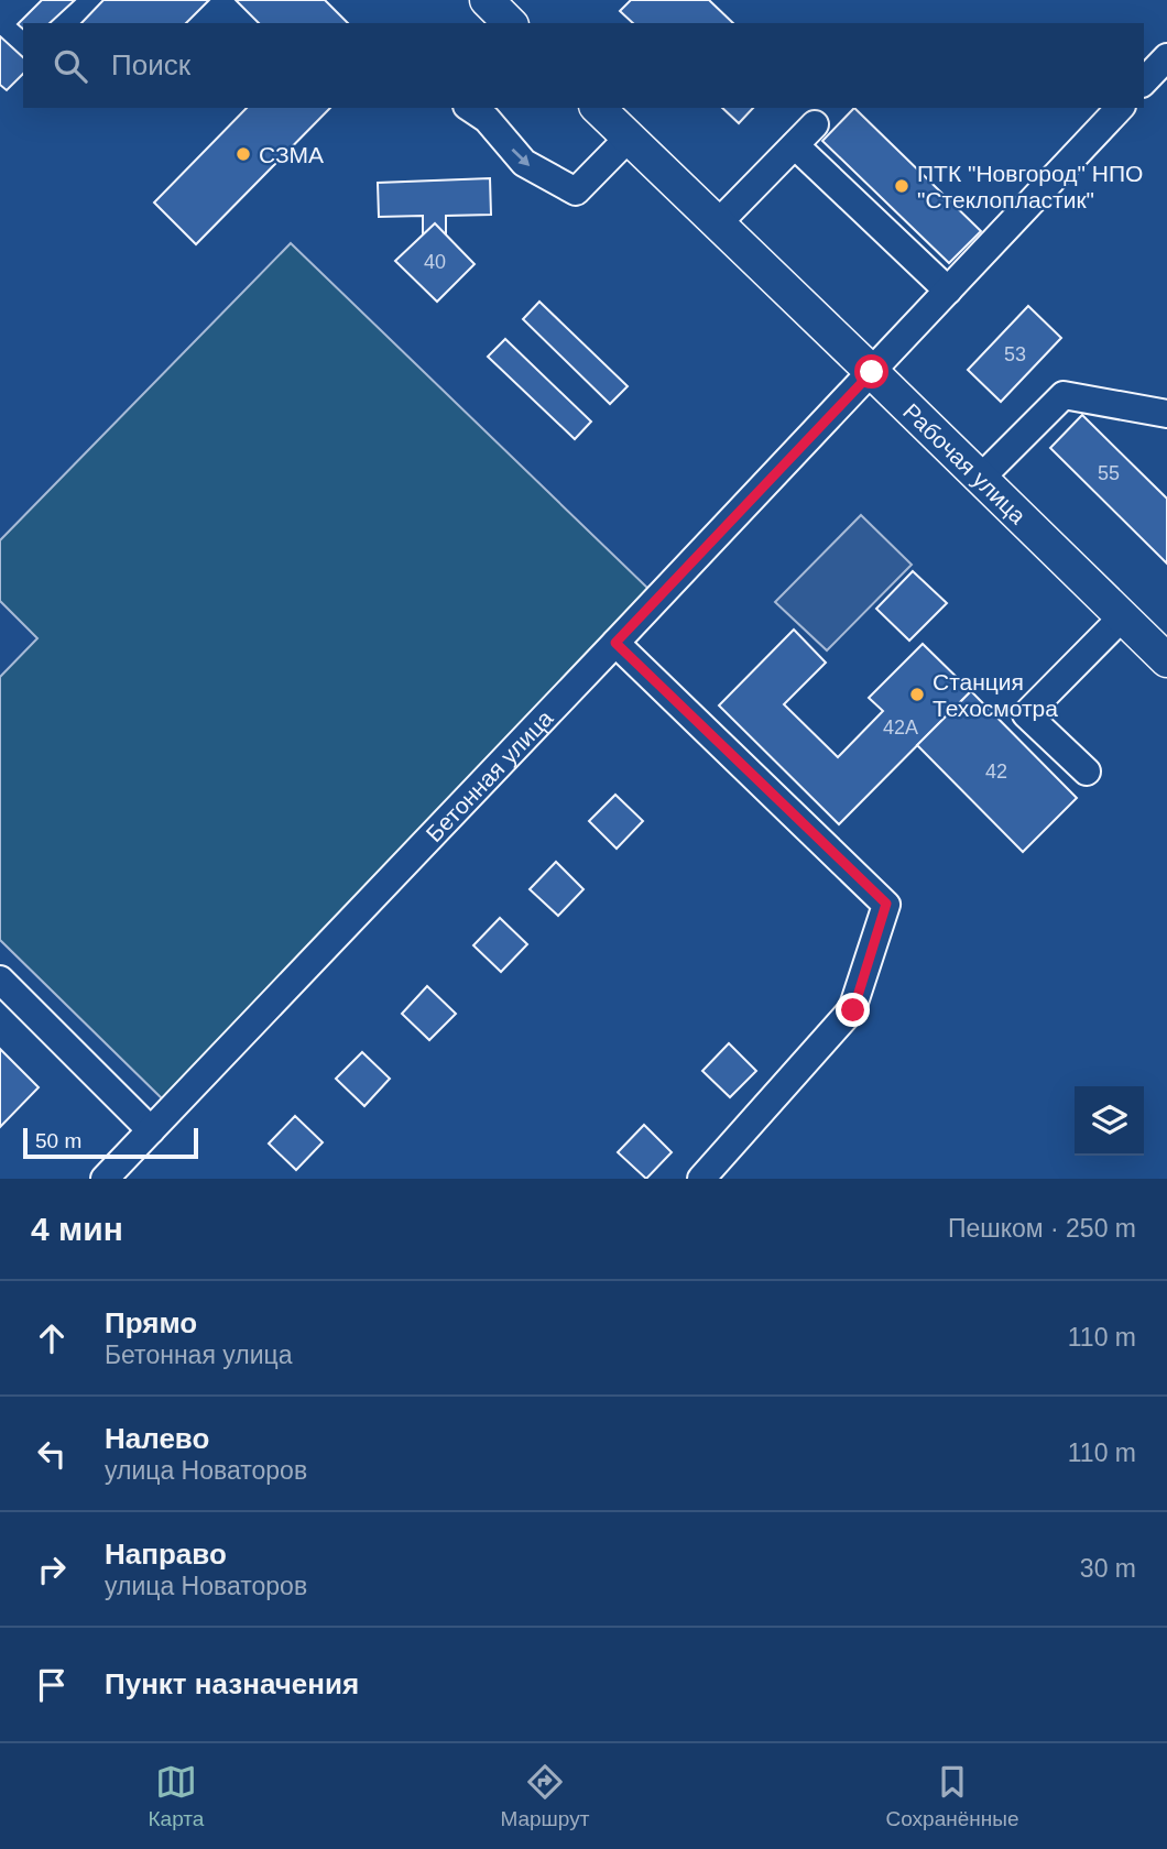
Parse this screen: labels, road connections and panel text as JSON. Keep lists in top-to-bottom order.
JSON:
{
  "streets": {
    "main road": ["Рабочая улица"],
    "street": ["Бетонная улица"]
  },
  "crossings": [
    ["Рабочая улица", "Бетонная улица"]
  ],
  "places": ["СЗМА", "ПТК \"Новгород\" НПО \"Стеклопластик\"", "Станция Техосмотра"],
  "house_numbers": [
    "40",
    "53",
    "55",
    "42А",
    "42"
  ],
  "scale_bar": "50 m",
  "page": {
    "search": "Поиск",
    "scale": "50 m",
    "heading": ["4 мин", "Пешком · 250 m"],
    "list": [
      ["Прямо", "Бетонная улица", "110 m"],
      ["Налево", "улица Новаторов", "110 m"],
      ["Направо", "улица Новаторов", "30 m"],
      "Пункт назначения"
    ],
    "nav": ["Карта", "Маршрут", "Сохранённые"]
  }
}
